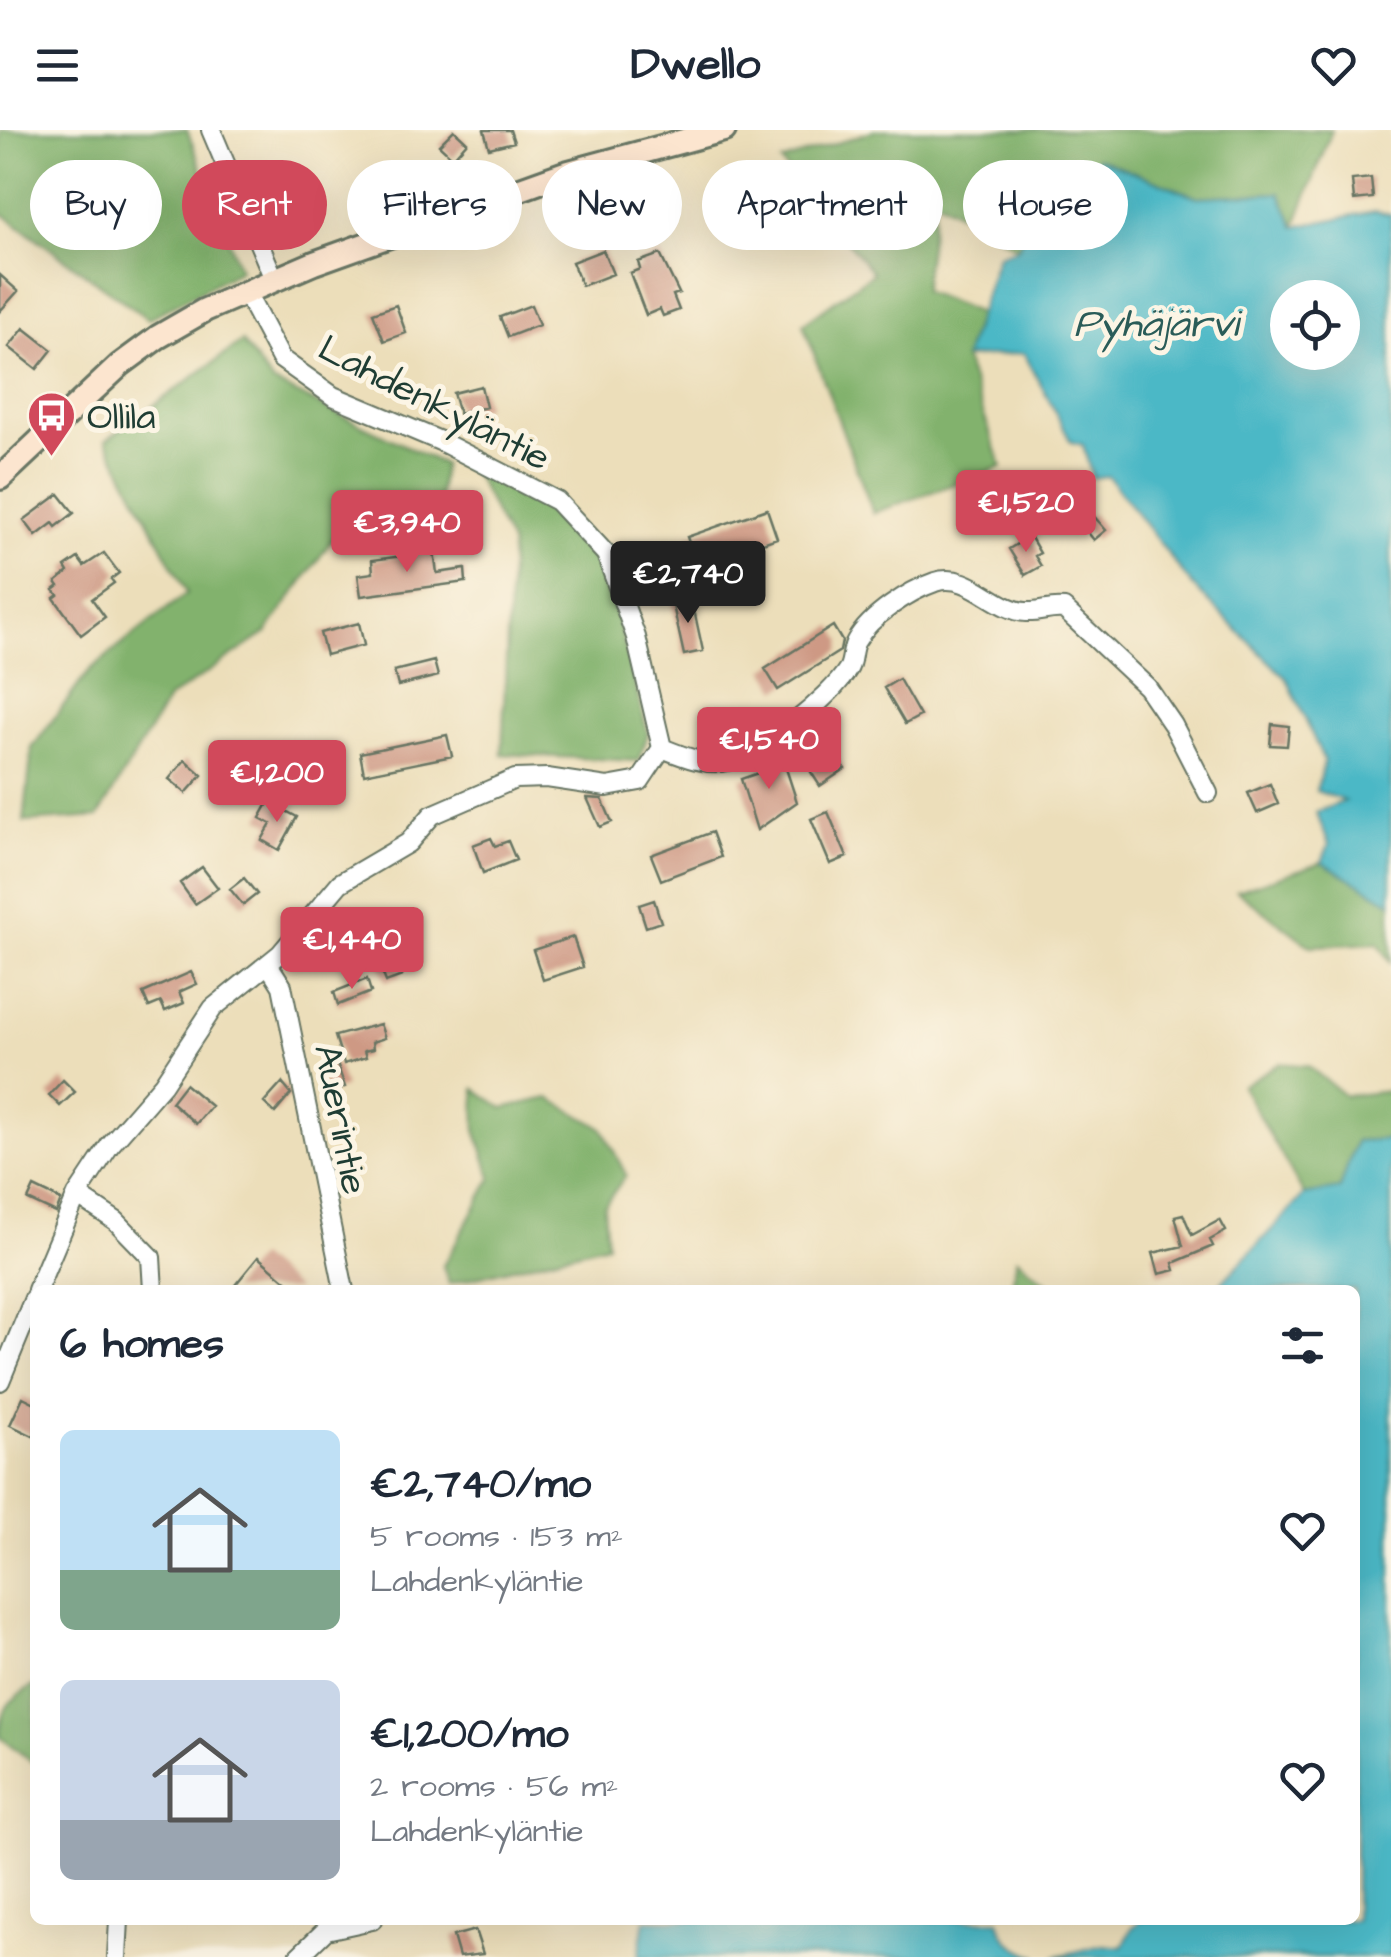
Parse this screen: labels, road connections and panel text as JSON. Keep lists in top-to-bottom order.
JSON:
{
  "streets": {
    "street": ["Lahdenkyläntie", "Auerintie"]
  },
  "water": ["Pyhäjärvi"],
  "places": {
    "bus stop": ["Ollila"]
  },
  "page": {
    "header": "Dwello",
    "chip": [
      "Buy",
      "Rent",
      "Filters",
      "New",
      "Apartment",
      "House"
    ],
    "price": [
      "€1,520",
      "€3,940",
      "€2,740",
      "€1,540",
      "€1,200",
      "€1,440"
    ],
    "heading": "6 homes",
    "list": [
      {
        "name": "€2,740/mo",
        "note": "5 rooms · 153 m² · Lahdenkyläntie"
      },
      {
        "name": "€1,200/mo",
        "note": "2 rooms · 56 m² · Lahdenkyläntie"
      }
    ]
  }
}
